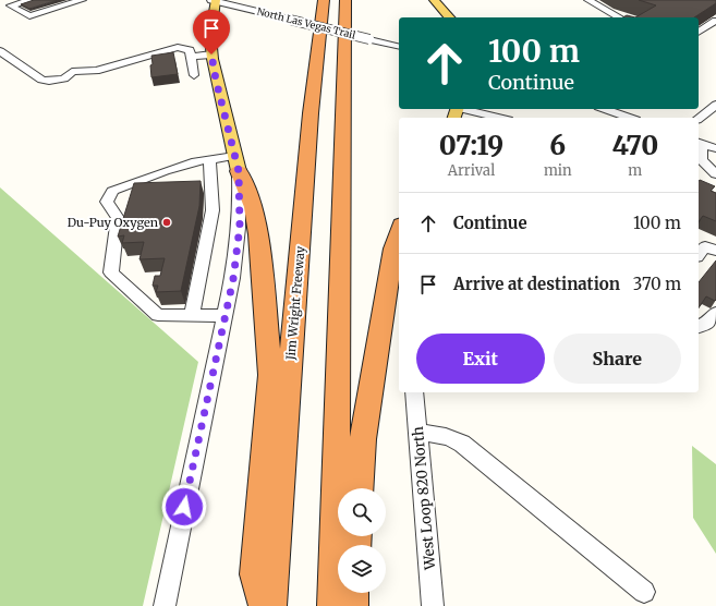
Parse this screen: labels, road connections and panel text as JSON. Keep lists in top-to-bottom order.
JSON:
{
  "streets": {
    "highway": ["Jim Wright Freeway"],
    "street": ["North Las Vegas Trail", "West Loop 820 North"]
  },
  "places": ["Du-Puy Oxygen"],
  "page": {
    "turn": ["100 m", "Continue"],
    "eta": [
      "07:19",
      "Arrival",
      "6",
      "min",
      "470",
      "m"
    ],
    "list": [
      {
        "name": "Continue",
        "value": "100 m"
      },
      {
        "name": "Arrive at destination",
        "value": "370 m"
      }
    ],
    "buttons": ["Exit", "Share"]
  }
}
